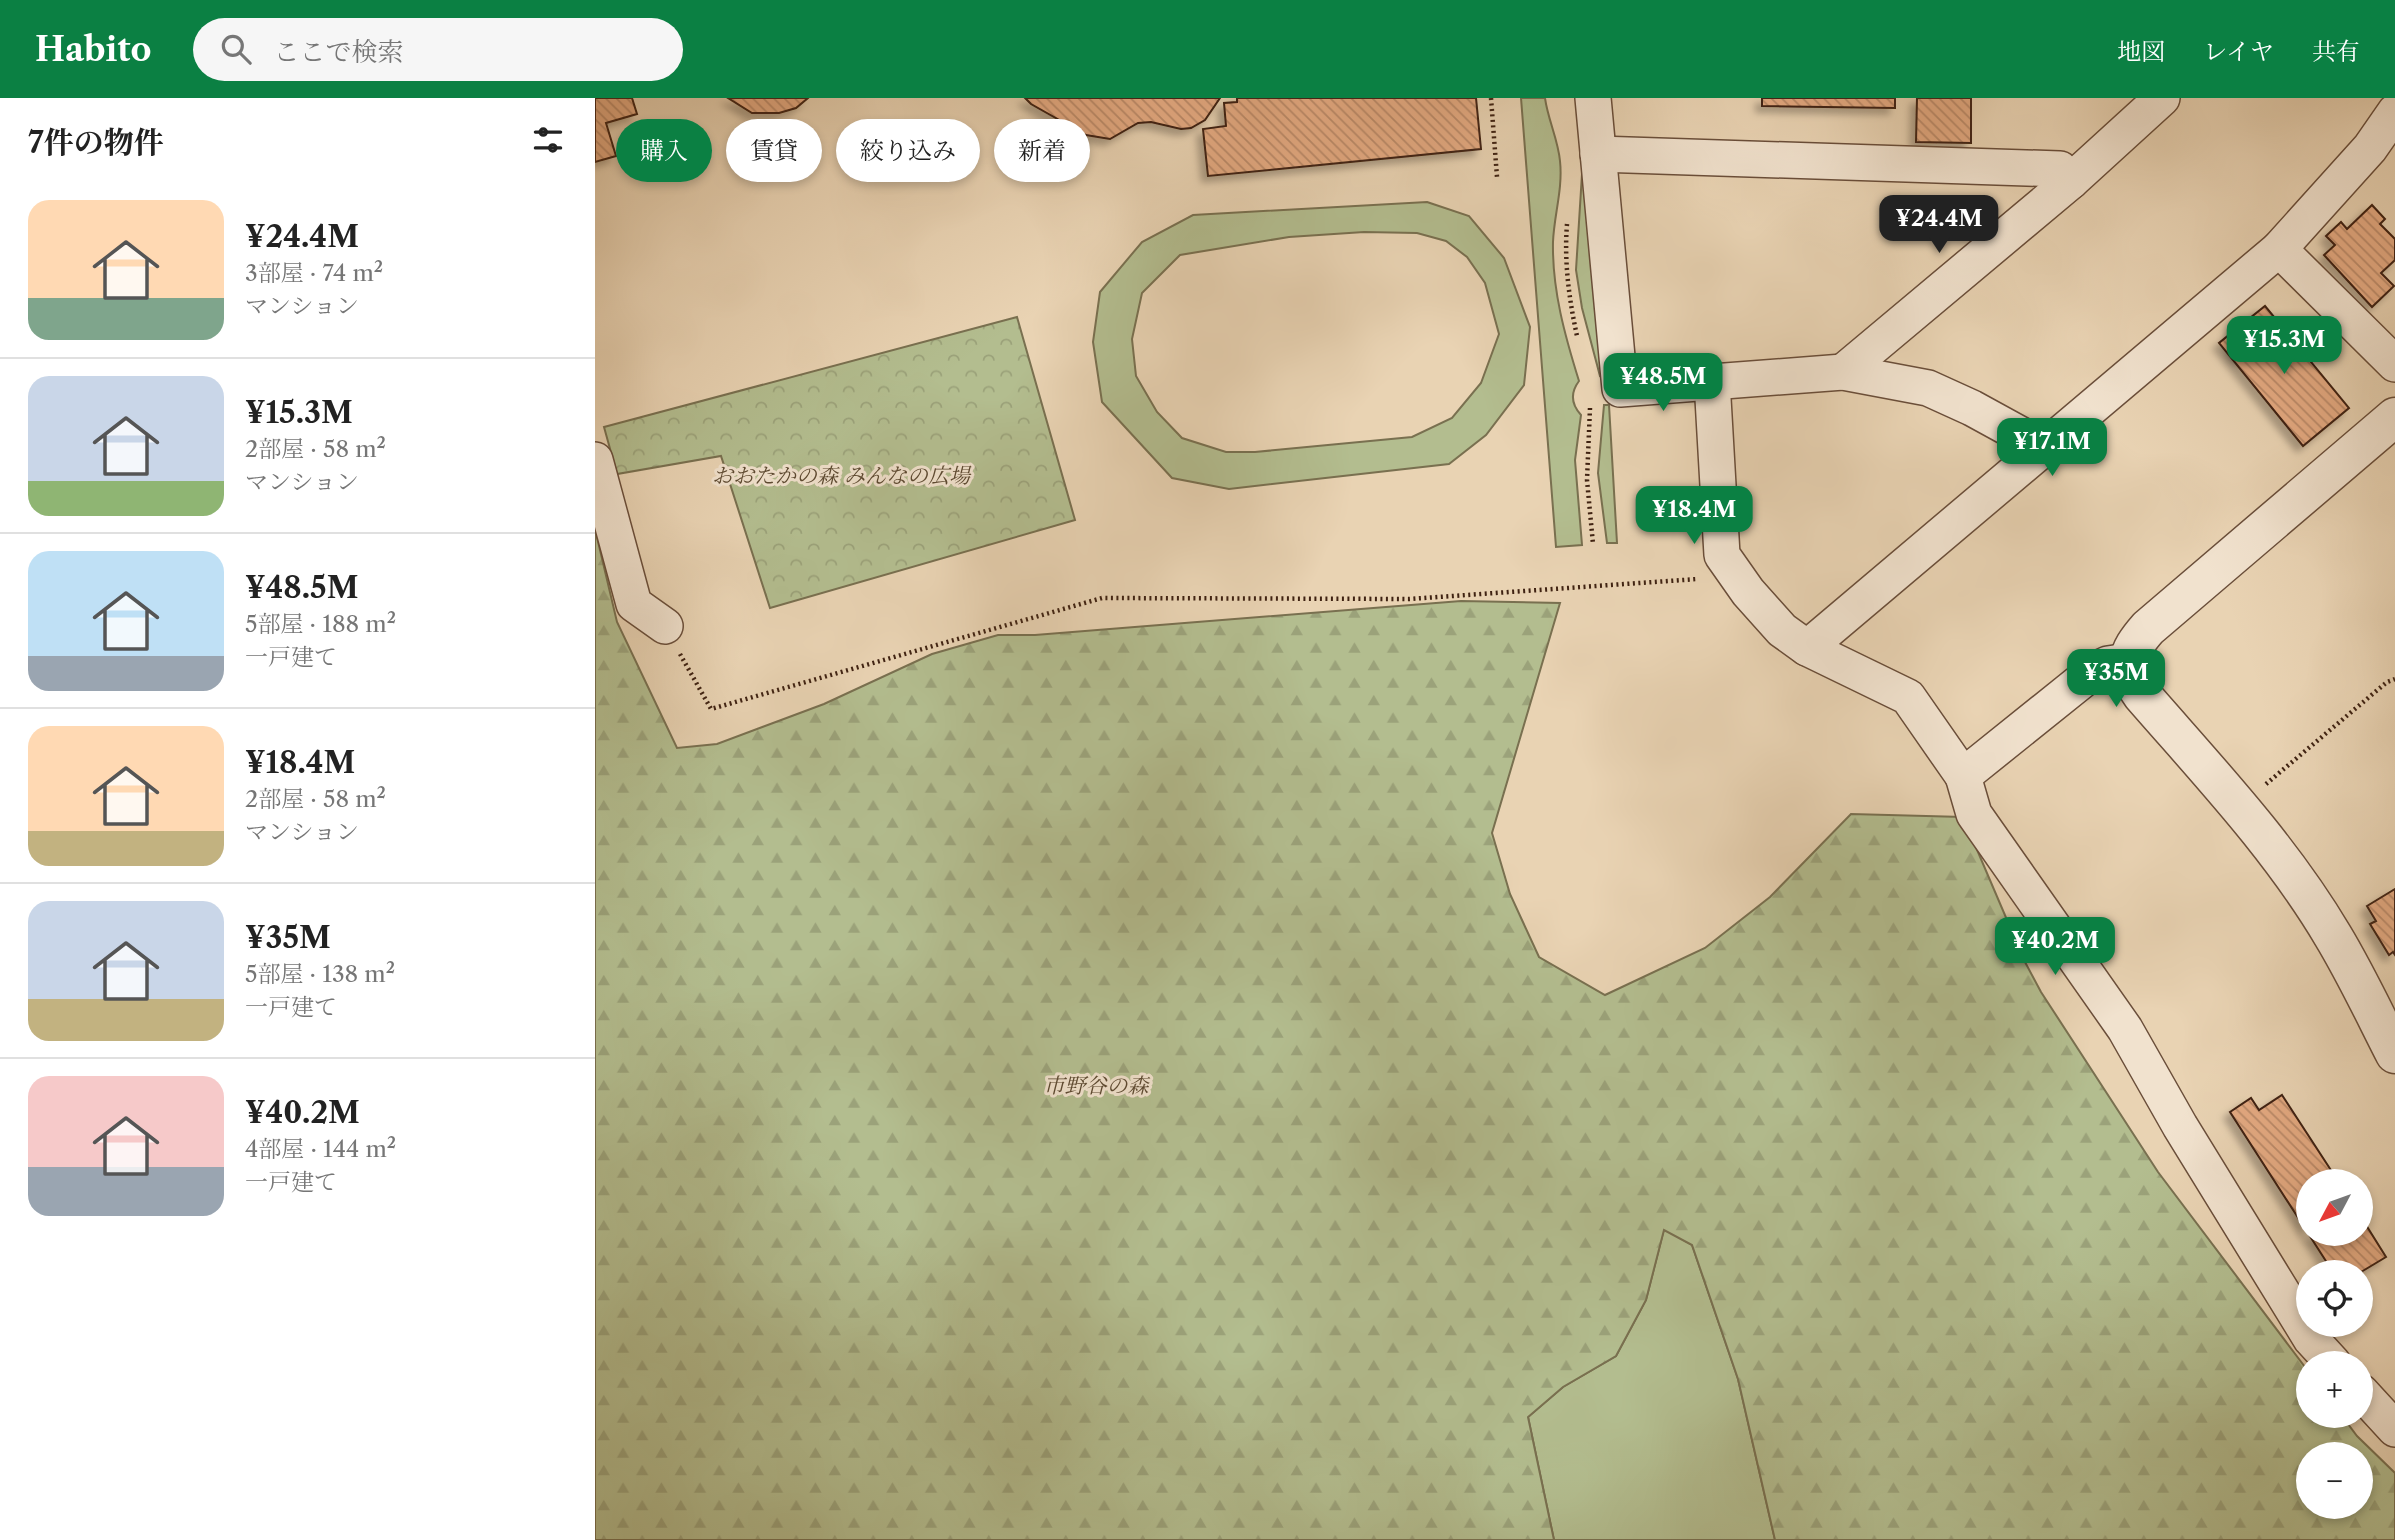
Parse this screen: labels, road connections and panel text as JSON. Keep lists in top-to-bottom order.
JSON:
{
  "parks": ["おおたかの森 みんなの広場", "市野谷の森"],
  "north": "bottom left",
  "page": {
    "header": "Habito",
    "search": "ここで検索",
    "nav": ["地図", "レイヤ", "共有"],
    "heading": "7件の物件",
    "chip": [
      "購入",
      "賃貸",
      "絞り込み",
      "新着"
    ],
    "list": [
      {
        "name": "¥24.4M",
        "note": "3部屋 · 74 m² · マンション"
      },
      {
        "name": "¥15.3M",
        "note": "2部屋 · 58 m² · マンション"
      },
      {
        "name": "¥48.5M",
        "note": "5部屋 · 188 m² · 一戸建て"
      },
      {
        "name": "¥18.4M",
        "note": "2部屋 · 58 m² · マンション"
      },
      {
        "name": "¥35M",
        "note": "5部屋 · 138 m² · 一戸建て"
      },
      {
        "name": "¥40.2M",
        "note": "4部屋 · 144 m² · 一戸建て"
      }
    ],
    "price": [
      "¥24.4M",
      "¥15.3M",
      "¥48.5M",
      "¥17.1M",
      "¥18.4M",
      "¥35M",
      "¥40.2M"
    ],
    "map_buttons": ["+", "−"]
  }
}
